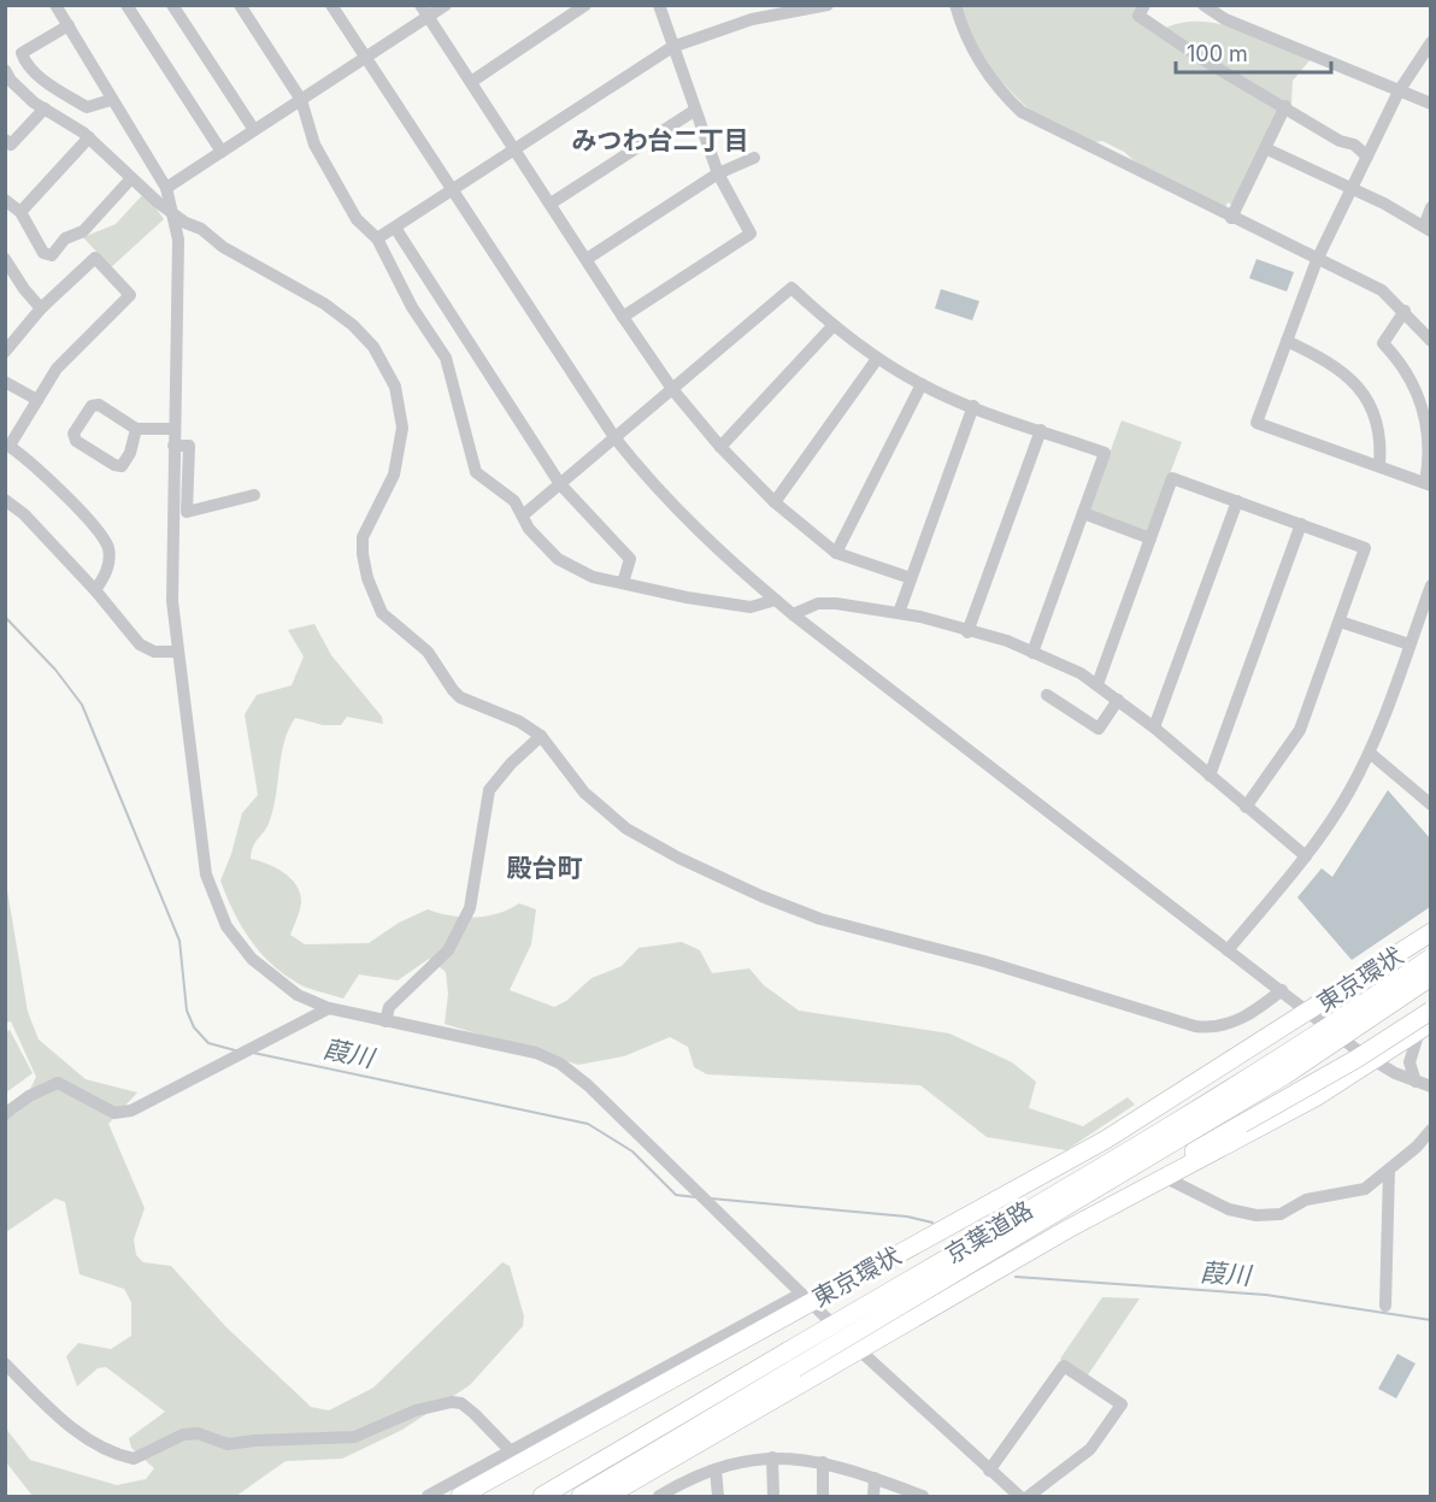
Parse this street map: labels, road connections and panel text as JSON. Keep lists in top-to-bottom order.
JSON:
{
  "streets": {
    "highway": ["東京環状", "京葉道路"]
  },
  "districts": ["みつわ台二丁目", "殿台町"],
  "water": ["葭川"],
  "scale_bar": "100 m"
}
